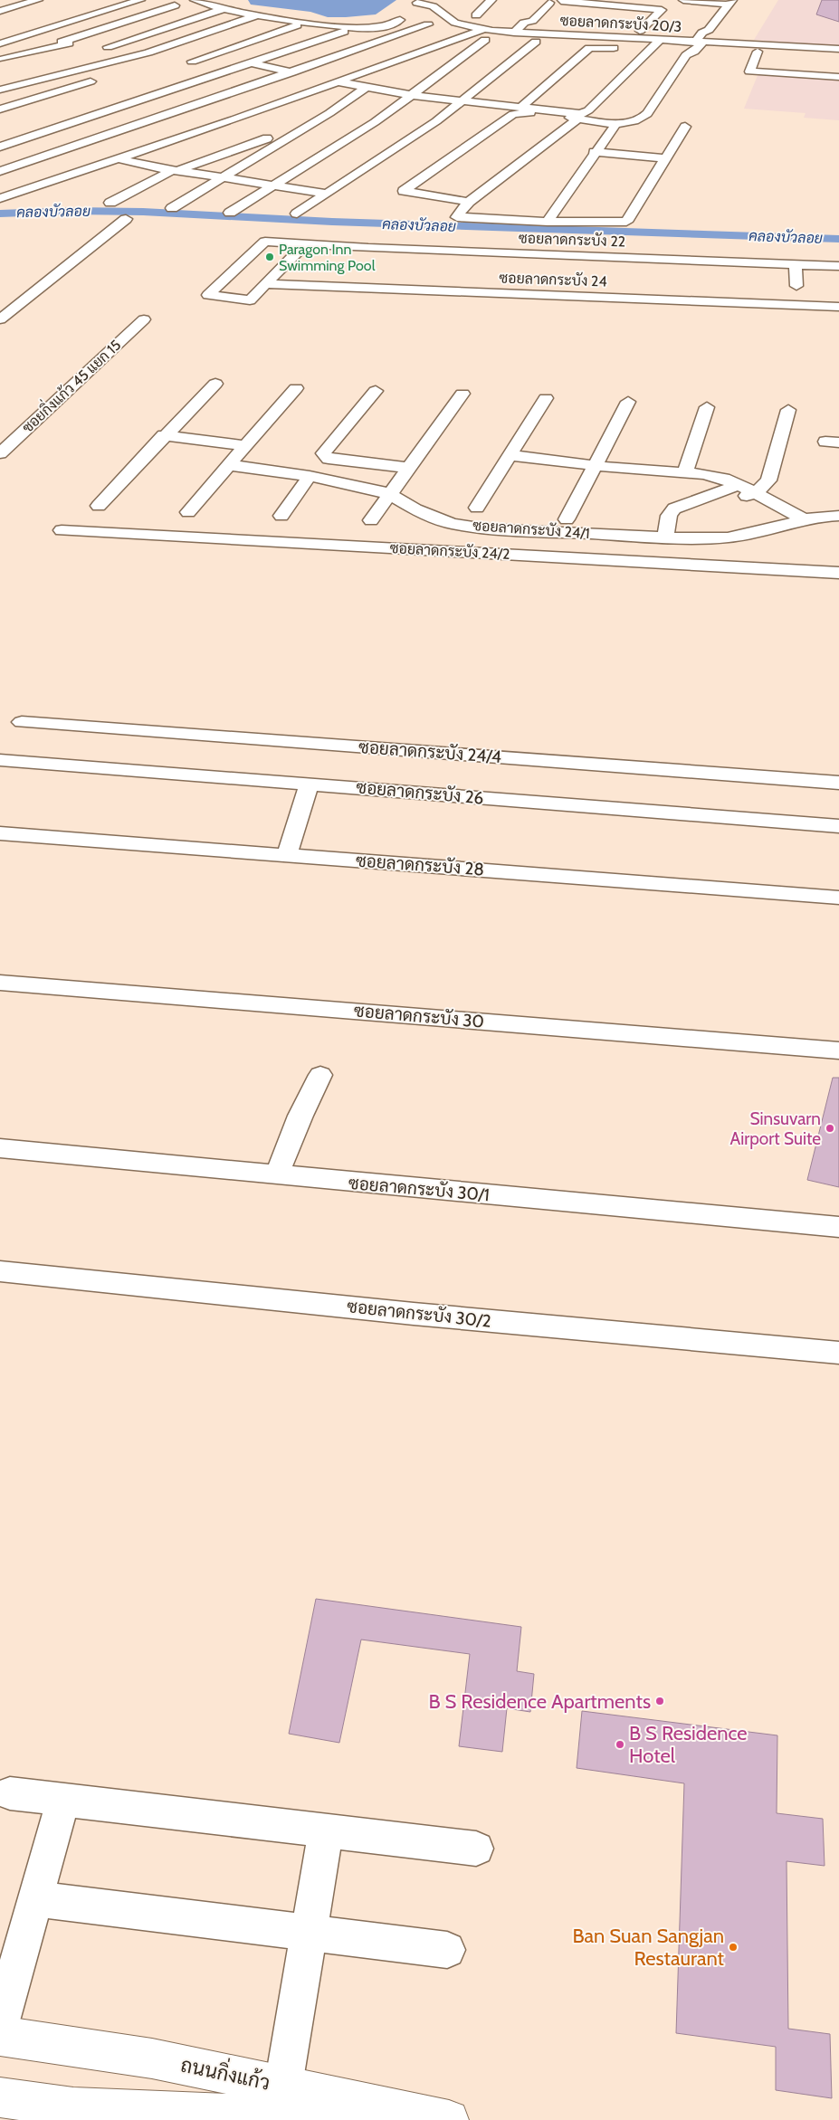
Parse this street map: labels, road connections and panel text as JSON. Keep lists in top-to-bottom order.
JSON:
{
  "streets": {
    "main road": ["ถนนกิ่งแก้ว"],
    "street": [
      "ซอยลาดกระบัง 20/3",
      "ซอยลาดกระบัง 22",
      "ซอยลาดกระบัง 24",
      "ซอยกิ่งแก้ว 45 แยก 15",
      "ซอยลาดกระบัง 24/1",
      "ซอยลาดกระบัง 24/2",
      "ซอยลาดกระบัง 24/4",
      "ซอยลาดกระบัง 26",
      "ซอยลาดกระบัง 28",
      "ซอยลาดกระบัง 30",
      "ซอยลาดกระบัง 30/1",
      "ซอยลาดกระบัง 30/2"
    ]
  },
  "crossings": [
    ["ซอยลาดกระบัง 22", "ซอยลาดกระบัง 24"]
  ],
  "water": ["คลองบัวลอย"],
  "places": [
    "Paragon Inn Swimming Pool",
    "Sinsuvarn Airport Suite",
    "B S Residence Apartments",
    "B S Residence Hotel",
    "Ban Suan Sangjan Restaurant"
  ]
}
